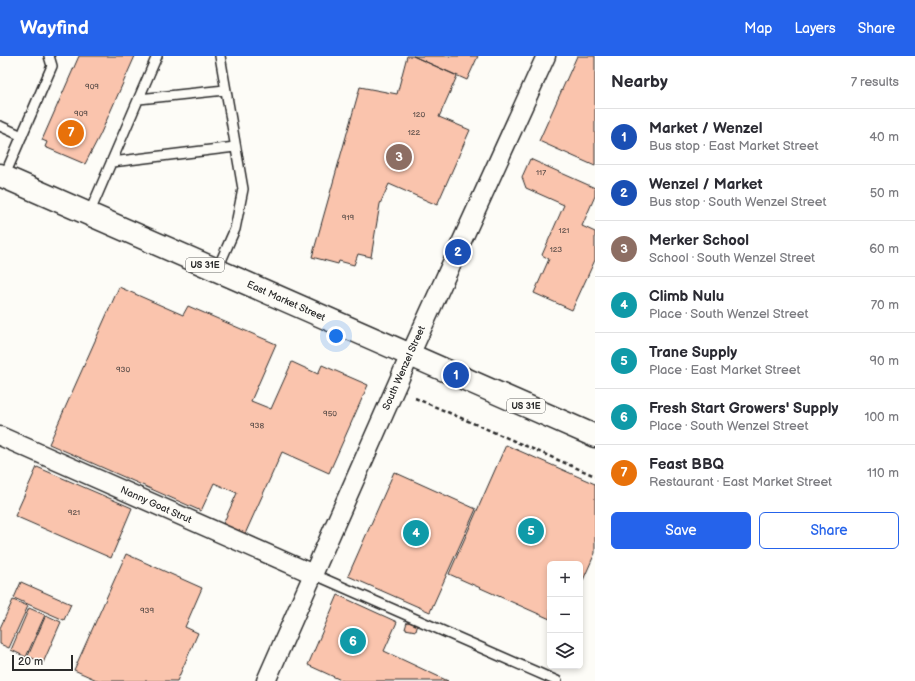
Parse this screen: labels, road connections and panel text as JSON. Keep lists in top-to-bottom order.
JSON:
{
  "streets": {
    "main road": ["US 31E", "East Market Street"],
    "street": ["South Wenzel Street", "Nanny Goat Strut"]
  },
  "crossings": [
    ["East Market Street", "South Wenzel Street"],
    ["South Wenzel Street", "Nanny Goat Strut"]
  ],
  "house_numbers": [
    "909",
    "909",
    "120",
    "122",
    "117",
    "919",
    "121",
    "123",
    "930",
    "950",
    "938",
    "921",
    "939"
  ],
  "scale_bar": "20 m",
  "page": {
    "header": "Wayfind",
    "nav": ["Map", "Layers", "Share"],
    "heading": ["Nearby", "7 results"],
    "list": [
      {
        "mark": "1",
        "name": "Market / Wenzel",
        "note": "Bus stop · East Market Street",
        "value": "40 m"
      },
      {
        "mark": "2",
        "name": "Wenzel / Market",
        "note": "Bus stop · South Wenzel Street",
        "value": "50 m"
      },
      {
        "mark": "3",
        "name": "Merker School",
        "note": "School · South Wenzel Street",
        "value": "60 m"
      },
      {
        "mark": "4",
        "name": "Climb Nulu",
        "note": "Place · South Wenzel Street",
        "value": "70 m"
      },
      {
        "mark": "5",
        "name": "Trane Supply",
        "note": "Place · East Market Street",
        "value": "90 m"
      },
      {
        "mark": "6",
        "name": "Fresh Start Growers' Supply",
        "note": "Place · South Wenzel Street",
        "value": "100 m"
      },
      {
        "mark": "7",
        "name": "Feast BBQ",
        "note": "Restaurant · East Market Street",
        "value": "110 m"
      }
    ],
    "pins": [
      "7",
      "3",
      "2",
      "1",
      "5",
      "4",
      "6"
    ],
    "buttons": ["Save", "Share"],
    "map_buttons": ["+", "−"],
    "scale": "20 m"
  }
}
